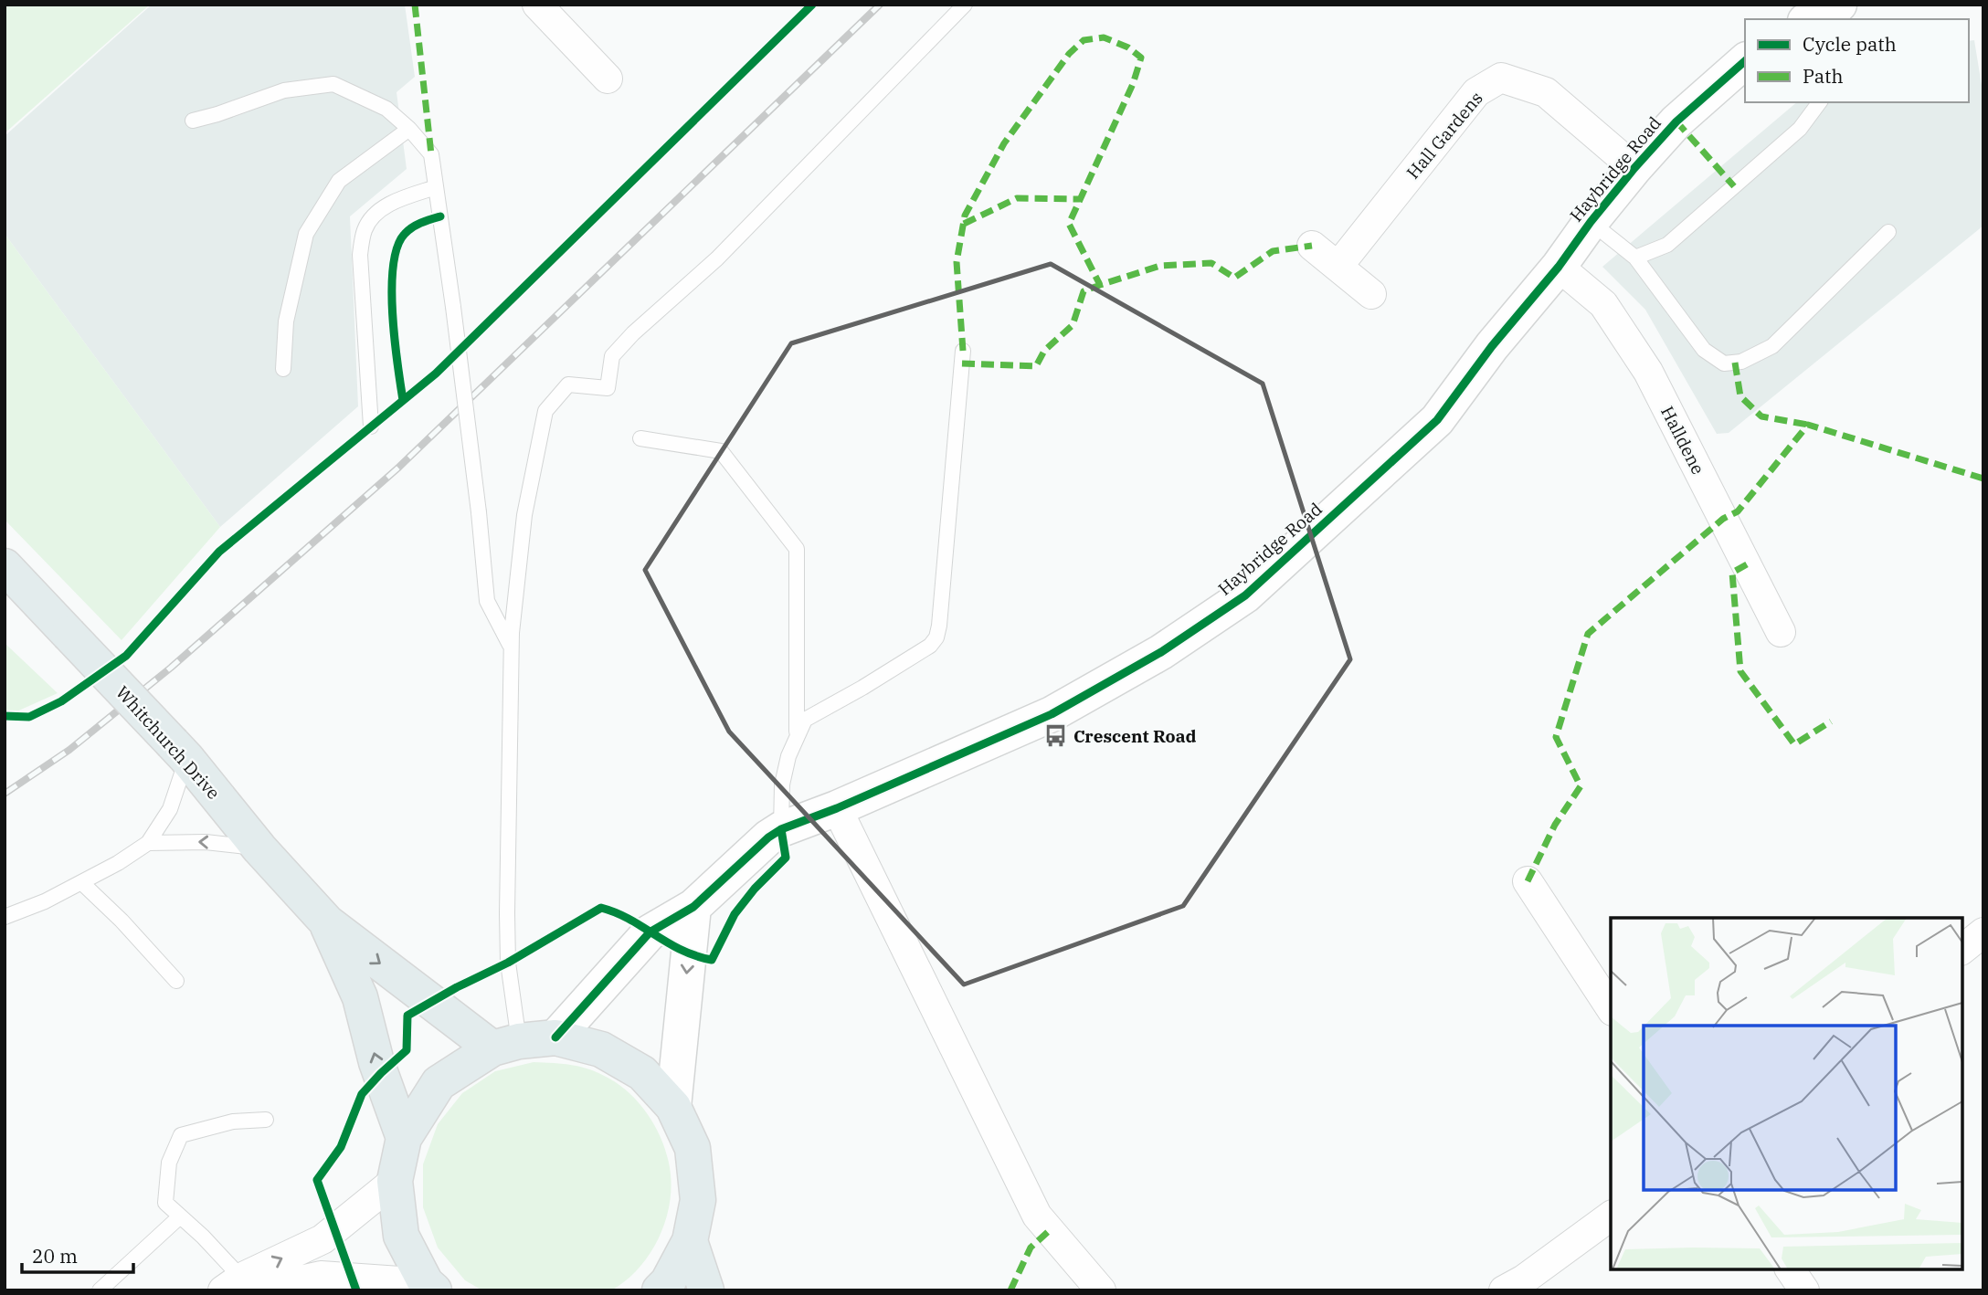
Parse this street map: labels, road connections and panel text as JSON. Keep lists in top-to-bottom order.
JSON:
{
  "streets": {
    "main road": ["Whitchurch Drive"],
    "street": ["Hall Gardens", "Haybridge Road", "Halldene"]
  },
  "crossings": [
    ["Hall Gardens", "Haybridge Road"],
    ["Haybridge Road", "Halldene"]
  ],
  "places": {
    "bus stop": ["Crescent Road"]
  },
  "legend": ["Cycle path", "Path"],
  "scale_bar": "20 m"
}
